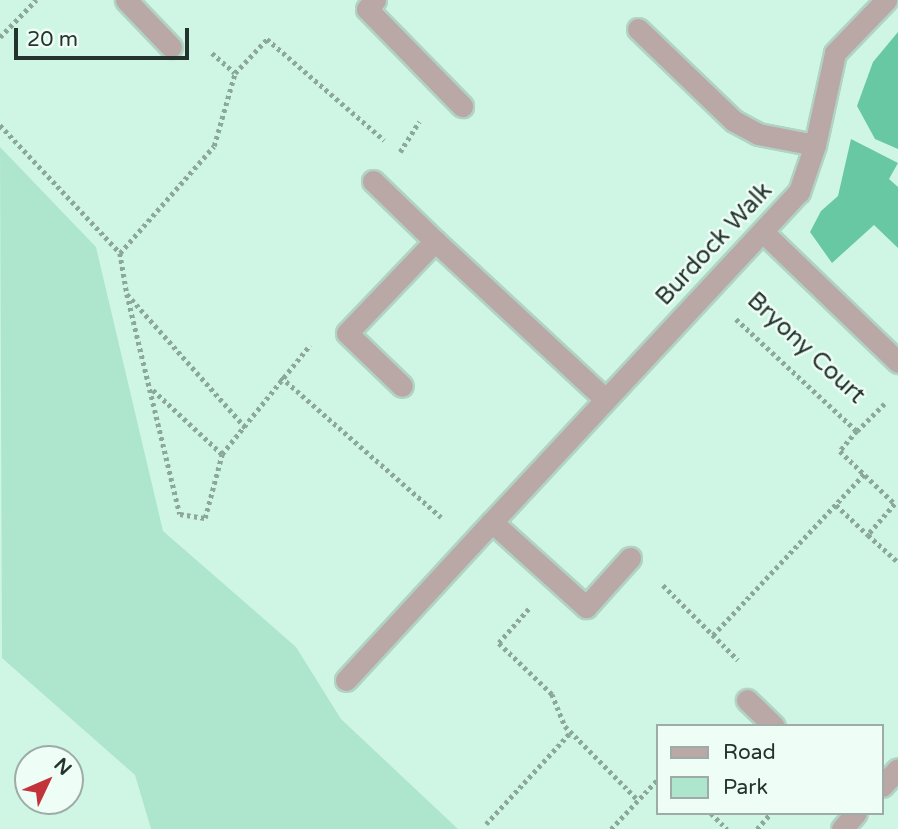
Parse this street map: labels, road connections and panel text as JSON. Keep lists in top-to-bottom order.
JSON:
{
  "streets": {
    "street": ["Burdock Walk"],
    "path": ["Bryony Court"]
  },
  "crossings": [
    ["Burdock Walk", "Bryony Court"]
  ],
  "legend": ["Road", "Park"],
  "scale_bar": "20 m",
  "north": "top right"
}
